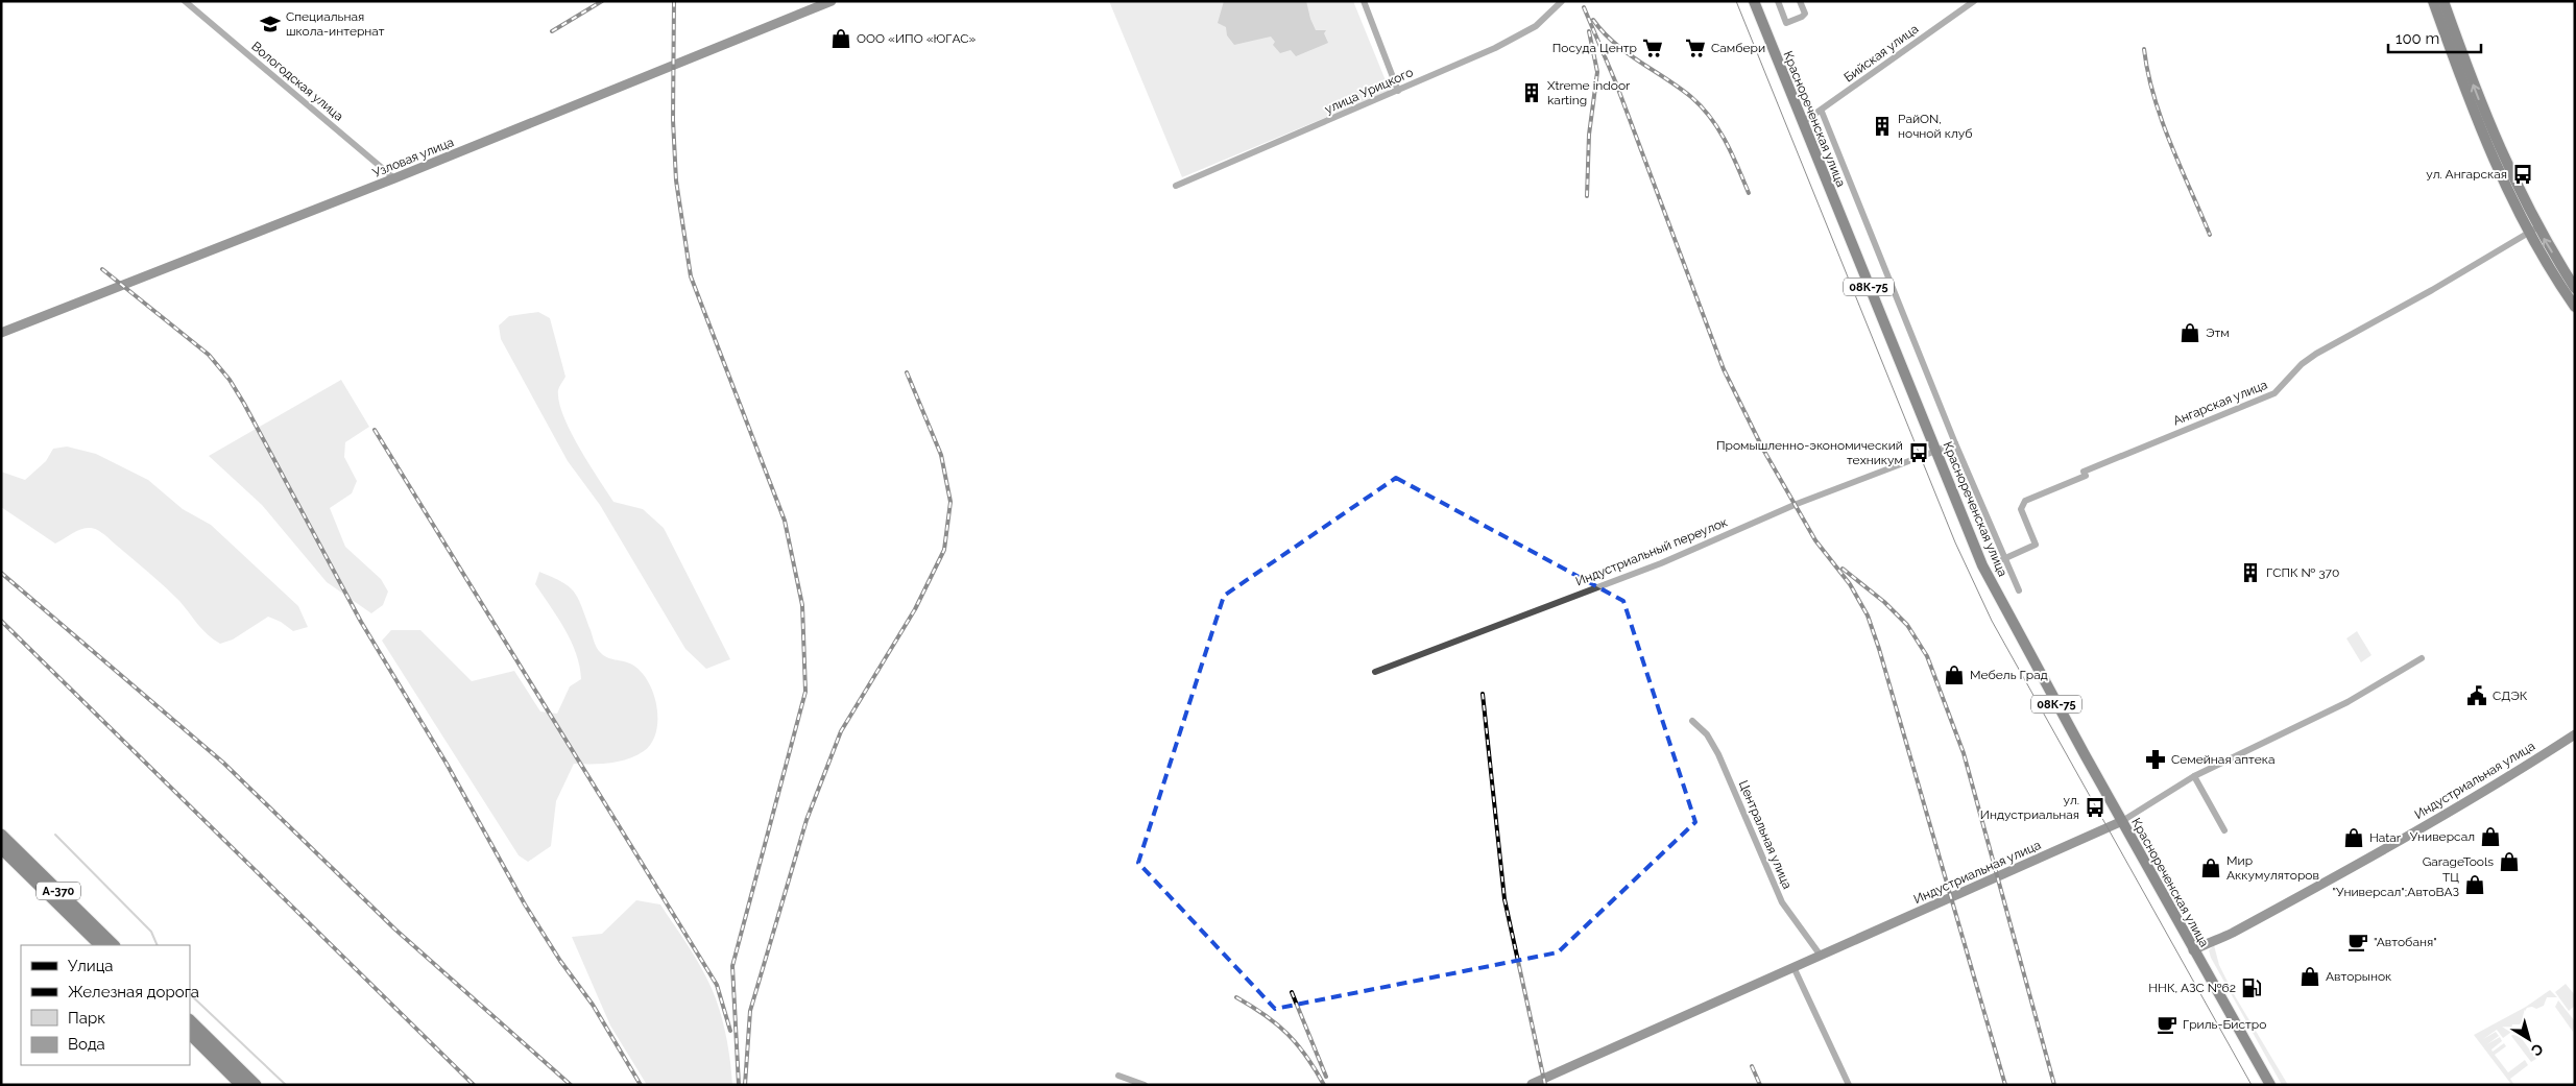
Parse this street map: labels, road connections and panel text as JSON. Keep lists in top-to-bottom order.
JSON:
{
  "streets": {
    "highway": ["А-370"],
    "main road": ["Краснореченская улица", "08К-75"],
    "street": [
      "Бийская улица",
      "Вологодская улица",
      "улица Урицкого",
      "Узловая улица",
      "Ангарская улица",
      "Индустриальный переулок",
      "Индустриальная улица",
      "Центральная улица"
    ]
  },
  "crossings": [
    ["Бийская улица", "Краснореченская улица"],
    ["Вологодская улица", "Узловая улица"],
    ["Краснореченская улица", "Индустриальный переулок"],
    ["Краснореченская улица", "Индустриальная улица"],
    ["Индустриальная улица", "Центральная улица"]
  ],
  "places": {
    "school or university": ["Специальная школа-интернат"],
    "shop": [
      "ООО «ИПО «ЮГАС»",
      "Этм",
      "Мебель Град",
      "Универсал",
      "Hatar",
      "GarageTools",
      "Мир Аккумуляторов",
      "ТЦ \"Универсал\";АвтоВАЗ",
      "Авторынок"
    ],
    "supermarket": ["Посуда Центр", "Самбери"],
    "building": ["Xtreme indoor karting", "РайON, ночной клуб", "ГСПК № 370"],
    "bus stop": ["ул. Ангарская", "Промышленно-экономический техникум", "ул. Индустриальная"],
    "public building": ["СДЭК"],
    "pharmacy": ["Семейная аптека"],
    "cafe": ["\"Автобаня\"", "Гриль-Бистро"],
    "fuel station": ["ННК, АЗС №62"]
  },
  "legend": [
    "Улица",
    "Железная дорога",
    "Парк",
    "Вода"
  ],
  "scale_bar": "100 m",
  "north": "bottom right"
}
